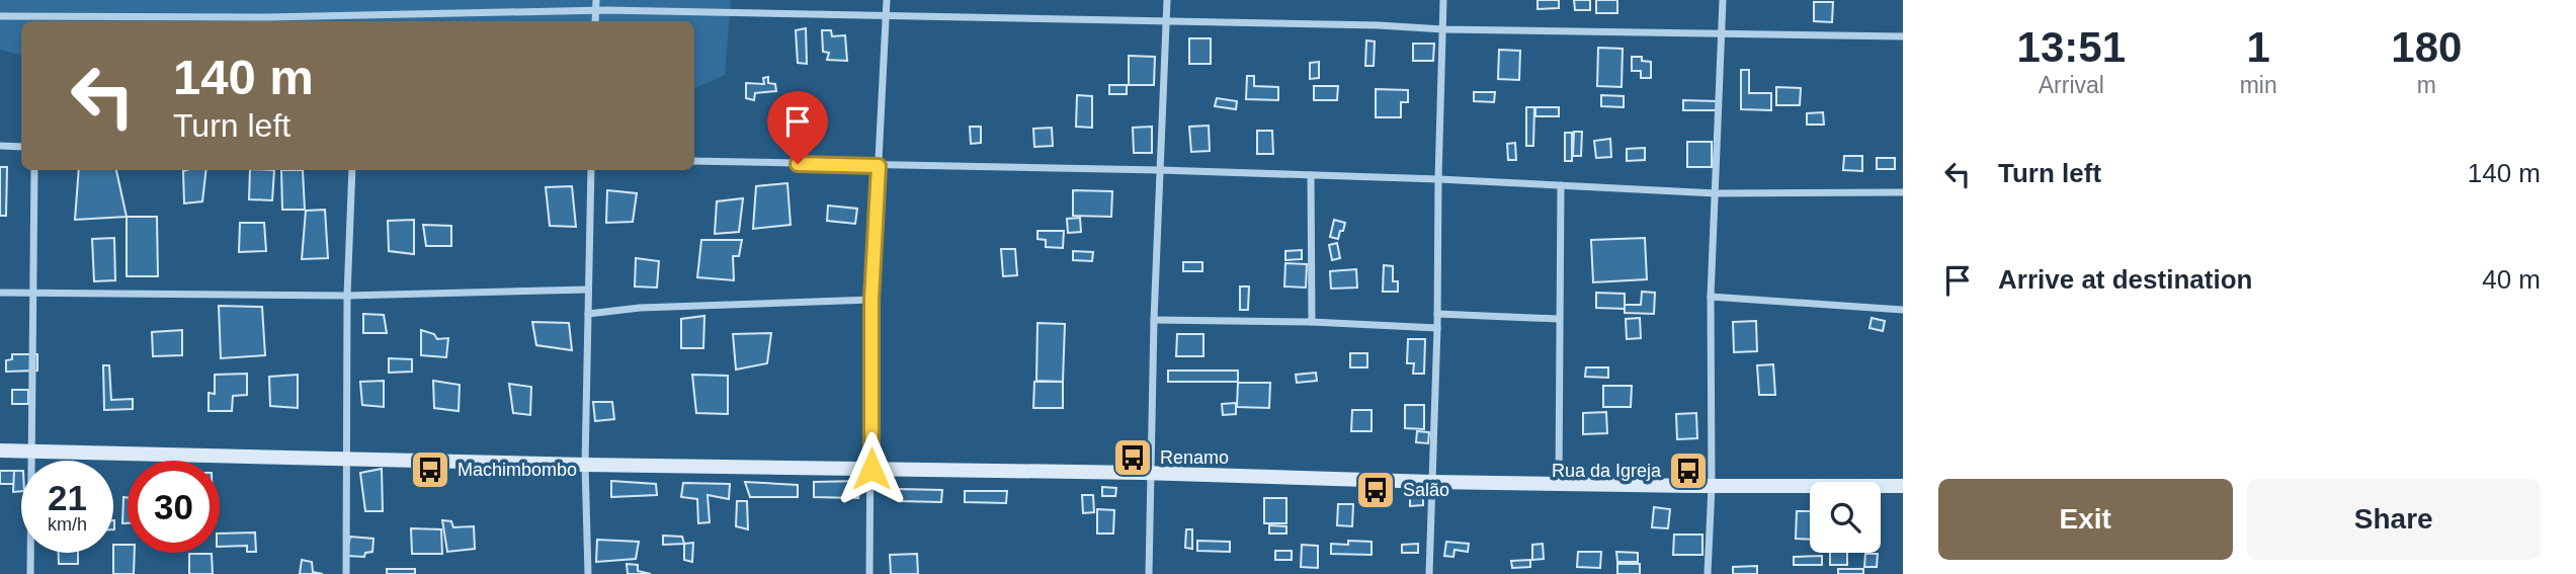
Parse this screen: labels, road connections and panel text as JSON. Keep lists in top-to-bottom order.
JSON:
{
  "places": {
    "bus stop": [
      "Renamo",
      "Machimbombo",
      "Rua da Igreja",
      "Salão"
    ]
  },
  "page": {
    "eta": [
      "13:51",
      "Arrival",
      "1",
      "min",
      "180",
      "m"
    ],
    "turn": ["140 m", "Turn left"],
    "list": [
      {
        "name": "Turn left",
        "value": "140 m"
      },
      {
        "name": "Arrive at destination",
        "value": "40 m"
      }
    ],
    "speed": "21 km/h",
    "limit": "30",
    "buttons": ["Exit", "Share"]
  }
}
